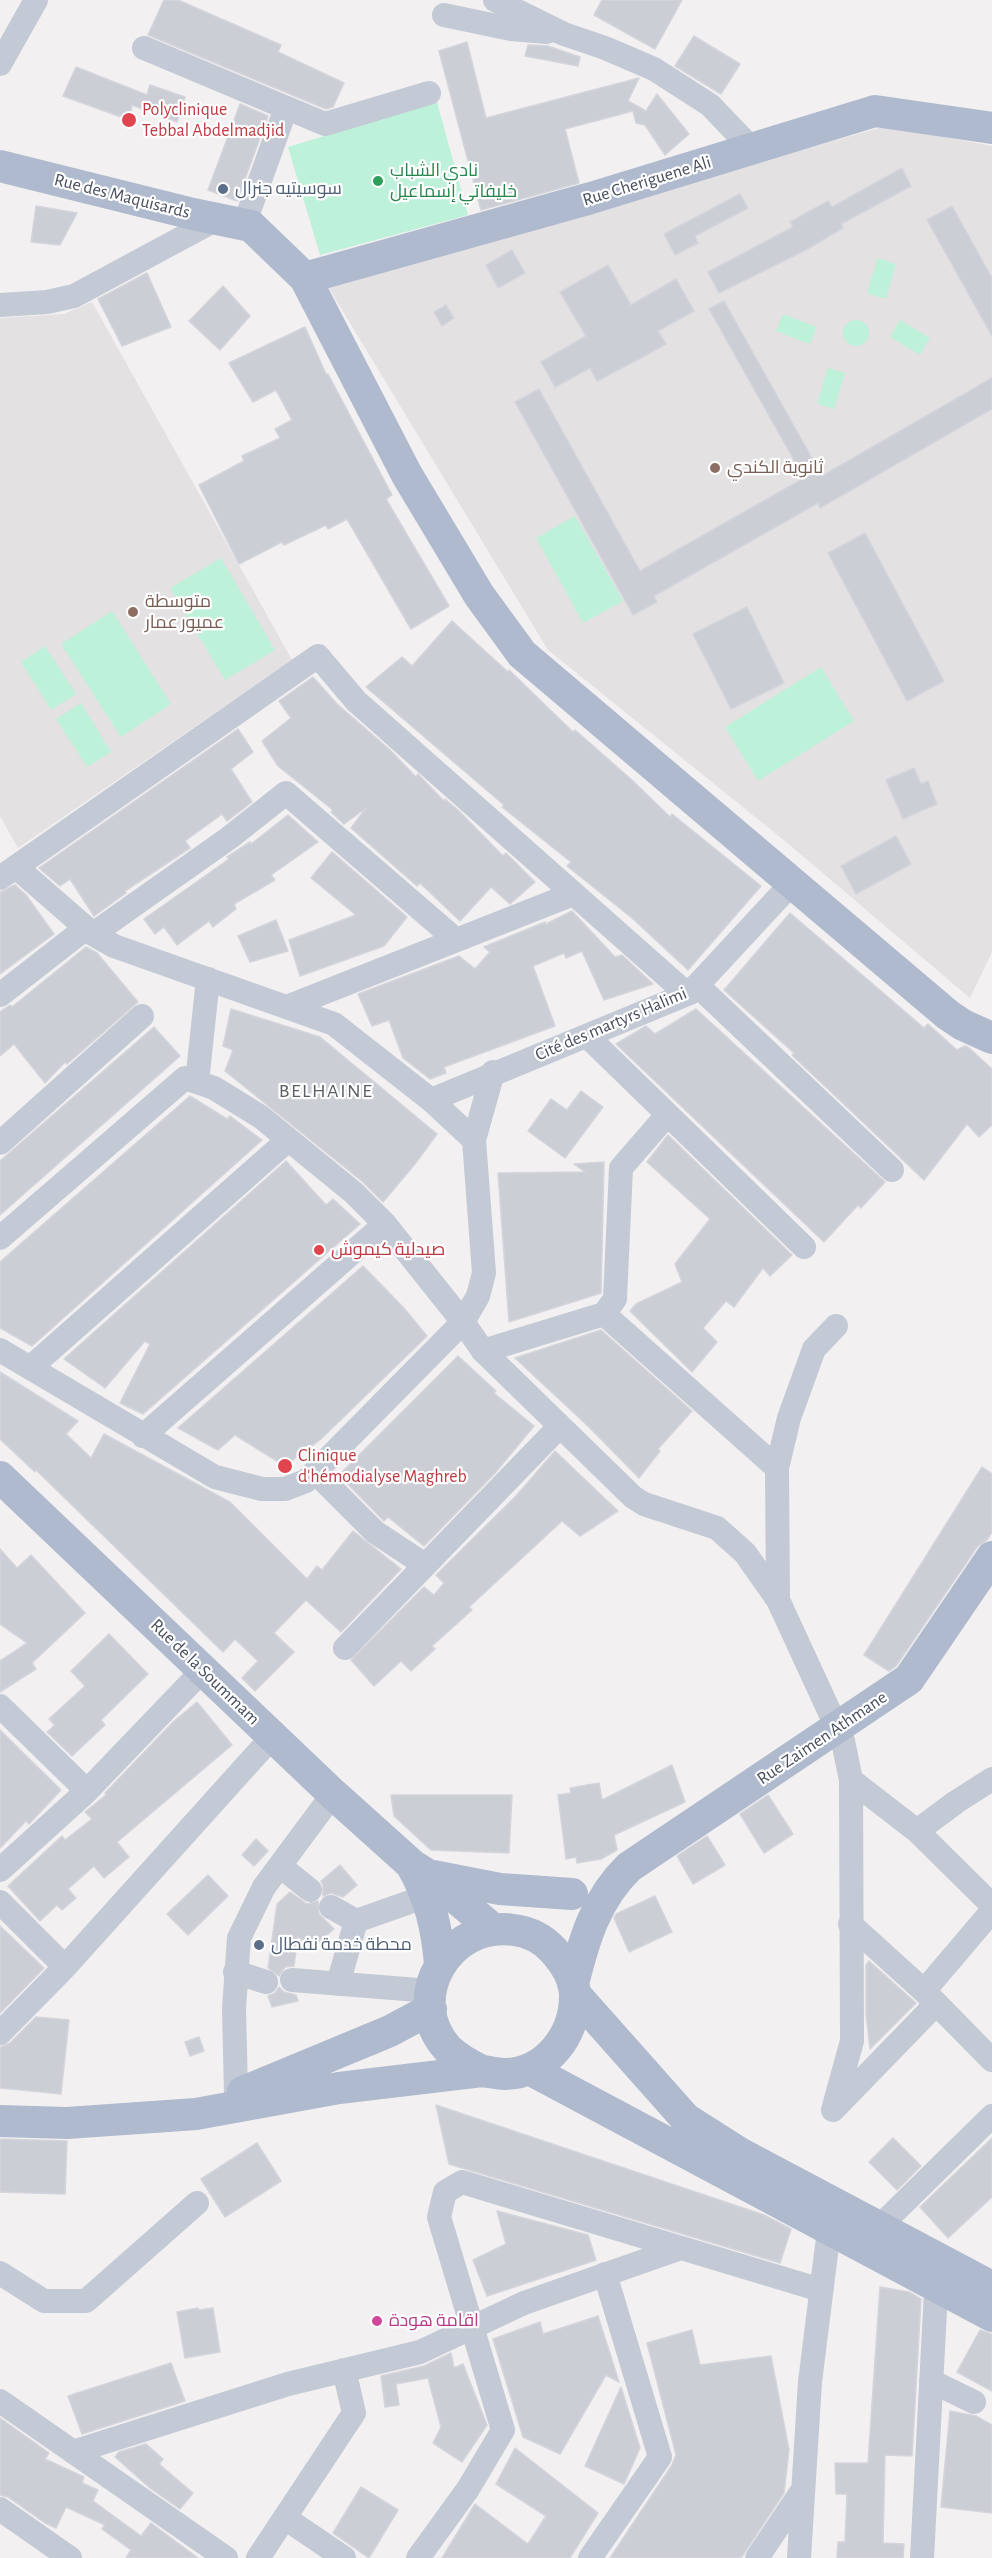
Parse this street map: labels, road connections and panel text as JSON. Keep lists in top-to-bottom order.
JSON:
{
  "streets": {
    "main road": [
      "Rue Cheriguene Ali",
      "Rue des Maquisards",
      "Rue de la Soummam",
      "Rue Zaimen Athmane"
    ],
    "street": ["Cité des martyrs Halimi"]
  },
  "districts": ["BELHAINE"],
  "places": [
    "Polyclinique Tebbal Abdelmadjid",
    "نادي الشباب خليفاتي إسماعيل",
    "سوسيتيه جنرال",
    "ثانوية الكندي",
    "متوسطة عميور عمار",
    "صيدلية كيموش",
    "Clinique d'hémodialyse Maghreb",
    "محطة خدمة نفطال",
    "اقامة هودة"
  ]
}
